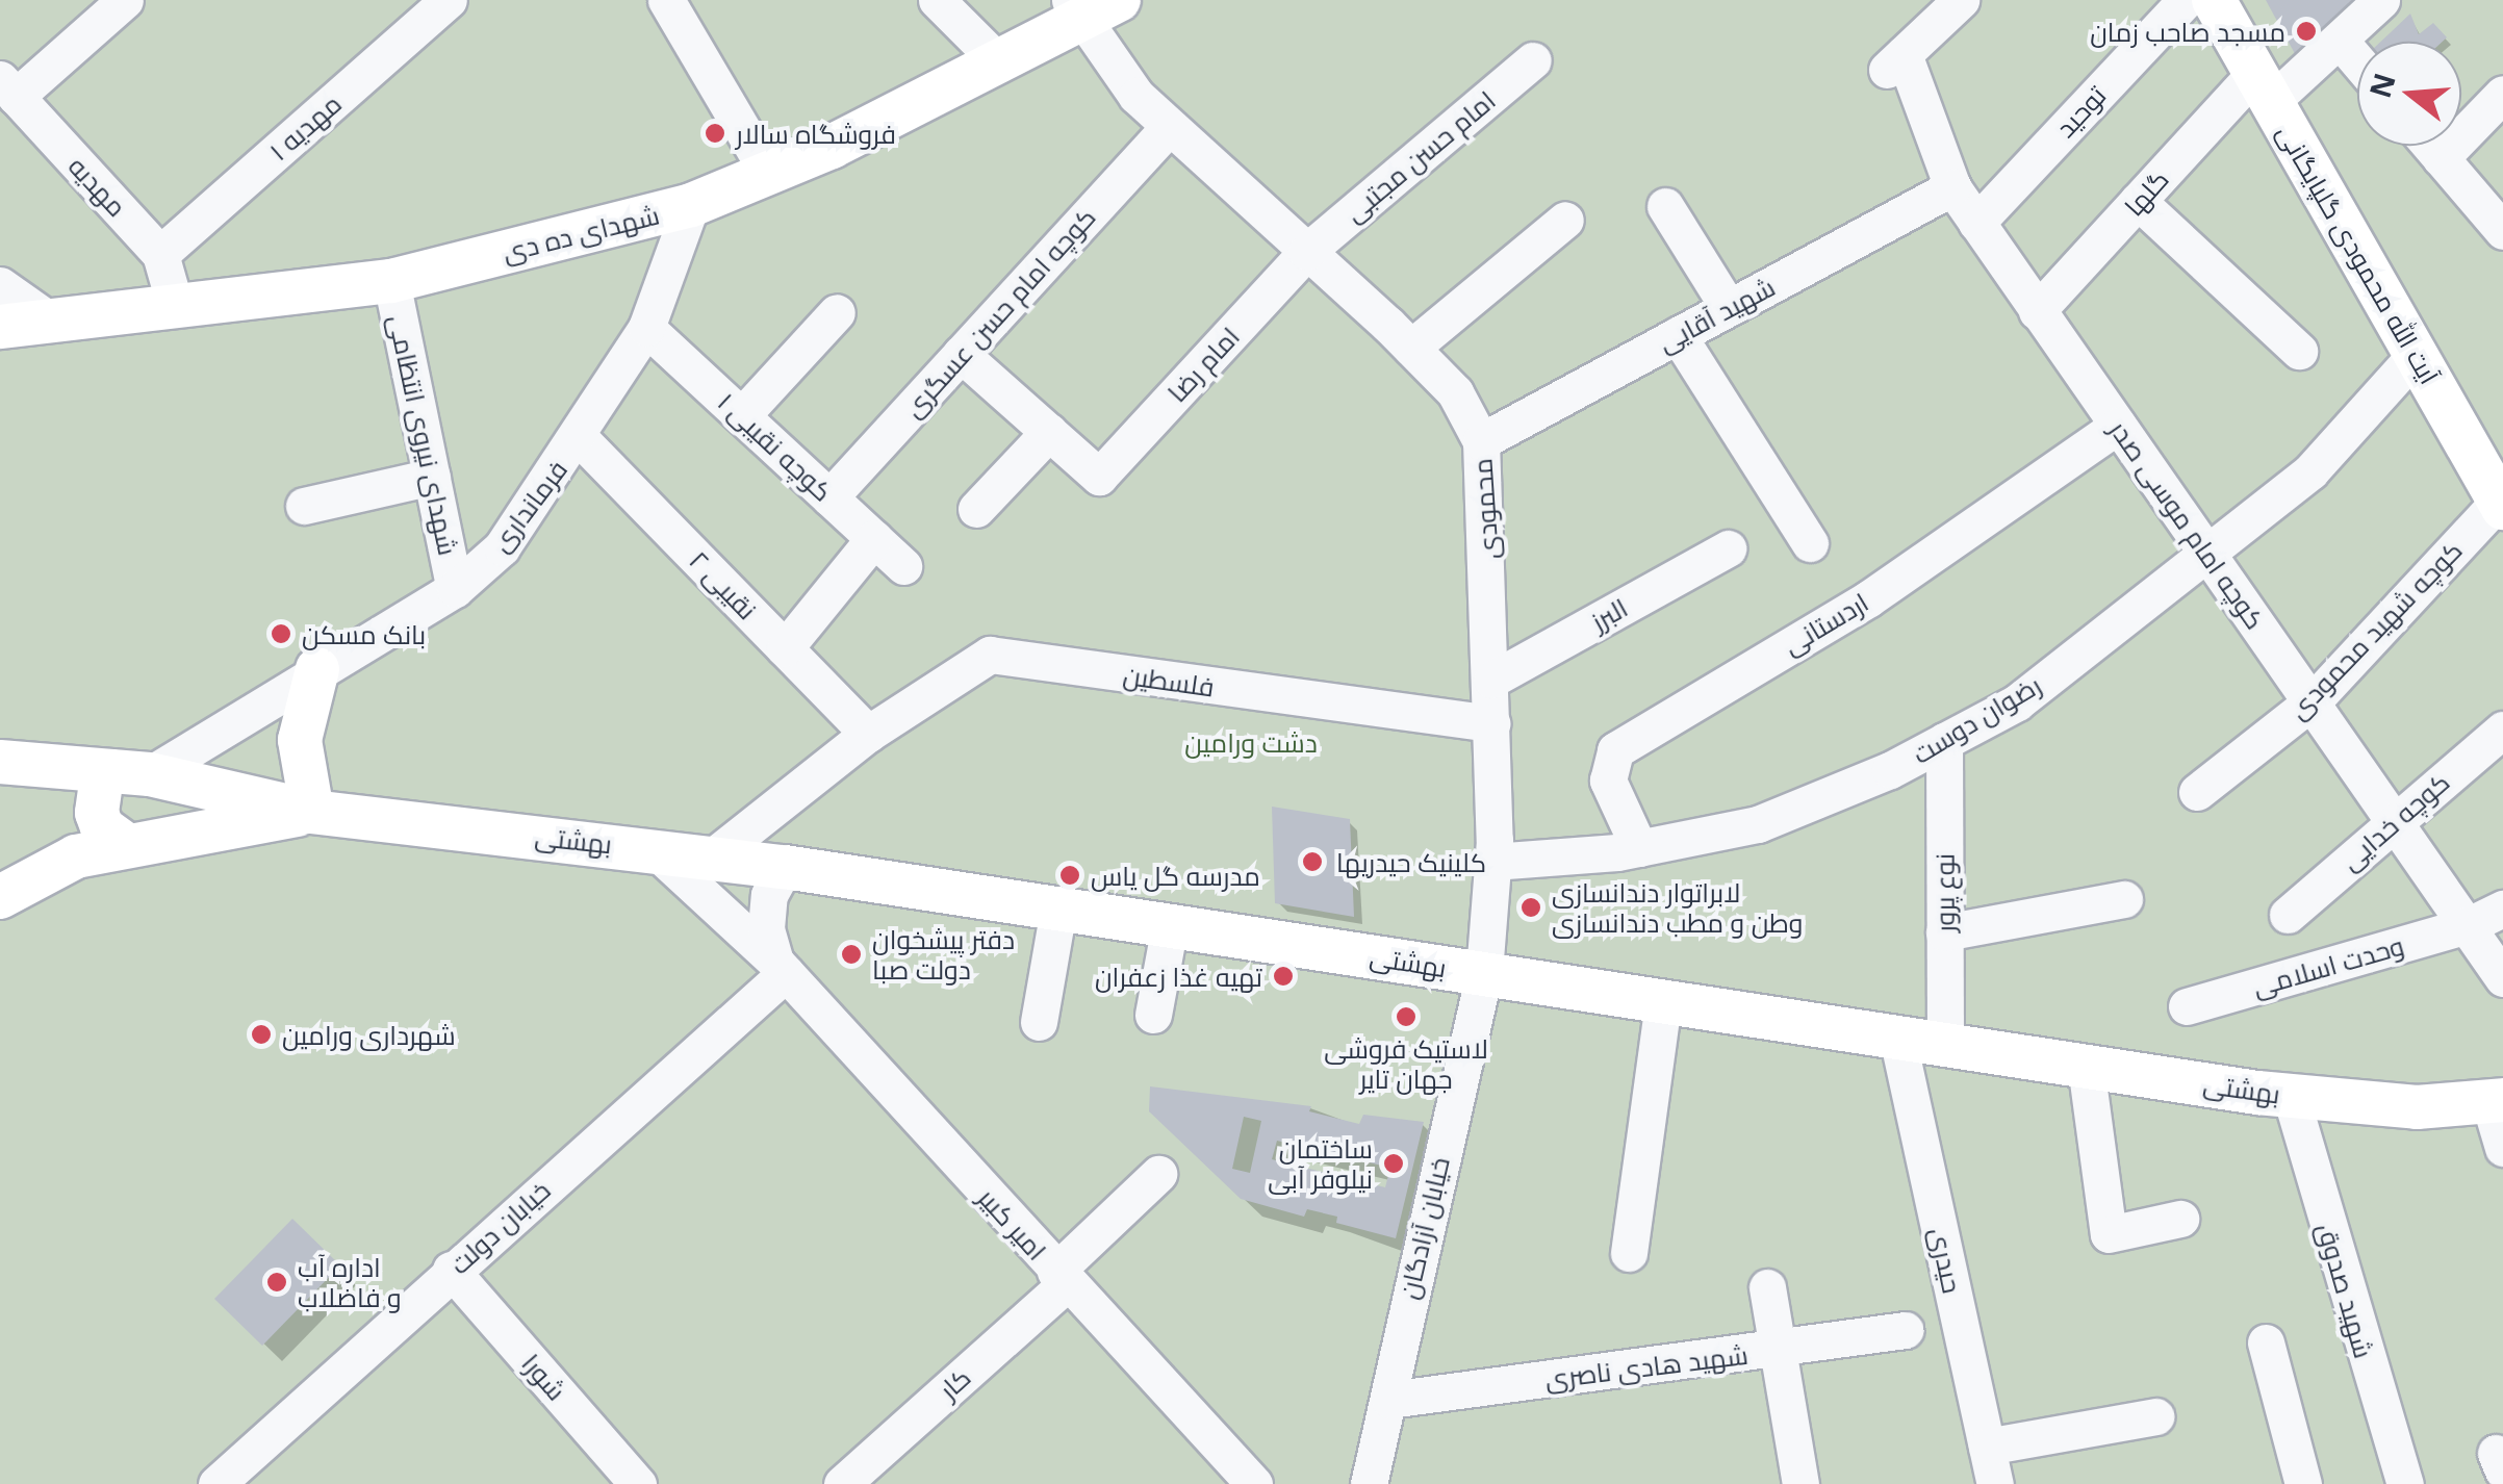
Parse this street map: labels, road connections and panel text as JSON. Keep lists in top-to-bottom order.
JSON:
{
  "streets": {
    "main road": ["شهدای ده دی", "آیت الله محمودی گلپایگانی", "بهشتی"],
    "street": [
      "توحید",
      "مهدیه ۱",
      "امام حسن مجتبی",
      "مهدیه",
      "گلها",
      "کوچه امام حسن عسگری",
      "شهید آقایی",
      "امام رضا",
      "شهدای نیروی انتظامی",
      "کوچه نقیبی ۱",
      "فرمانداری",
      "محمودی",
      "کوچه امام موسی صدر",
      "نقیبی ۲",
      "البرز",
      "اردستانی",
      "کوچه شهید محمودی",
      "فلسطین",
      "رضوان دوست",
      "کوچه خدایی",
      "نوع پرور",
      "وحدت اسلامی",
      "امیر کبیر",
      "خیابان دولت",
      "خیابان آزادگان",
      "حیدری",
      "شهید صدوق",
      "شهید هادی ناصری",
      "شورا",
      "کار"
    ]
  },
  "crossings": [
    ["توحید", "کوچه امام موسی صدر"],
    ["مهدیه ۱", "مهدیه"],
    ["امام حسن مجتبی", "امام رضا"],
    ["امام حسن مجتبی", "محمودی"],
    ["مهدیه", "شهدای ده دی"],
    ["گلها", "آیت الله محمودی گلپایگانی"],
    ["گلها", "کوچه امام موسی صدر"],
    ["شهدای ده دی", "شهدای نیروی انتظامی"],
    ["شهدای ده دی", "فرمانداری"],
    ["شهدای ده دی", "محمودی"],
    ["آیت الله محمودی گلپایگانی", "کوچه شهید محمودی"],
    ["آیت الله محمودی گلپایگانی", "رضوان دوست"],
    ["کوچه امام حسن عسگری", "کوچه نقیبی ۱"],
    ["کوچه امام حسن عسگری", "محمودی"],
    ["شهید آقایی", "محمودی"],
    ["شهید آقایی", "کوچه امام موسی صدر"],
    ["امام رضا", "محمودی"],
    ["شهدای نیروی انتظامی", "فرمانداری"],
    ["کوچه نقیبی ۱", "فرمانداری"],
    ["فرمانداری", "نقیبی ۲"],
    ["محمودی", "البرز"],
    ["محمودی", "فلسطین"],
    ["محمودی", "رضوان دوست"],
    ["محمودی", "بهشتی"],
    ["محمودی", "خیابان آزادگان"],
    ["کوچه امام موسی صدر", "اردستانی"],
    ["کوچه امام موسی صدر", "کوچه شهید محمودی"],
    ["کوچه امام موسی صدر", "رضوان دوست"],
    ["کوچه امام موسی صدر", "کوچه خدایی"],
    ["کوچه امام موسی صدر", "وحدت اسلامی"],
    ["نقیبی ۲", "فلسطین"],
    ["اردستانی", "رضوان دوست"],
    ["فلسطین", "بهشتی"],
    ["رضوان دوست", "نوع پرور"],
    ["بهشتی", "نوع پرور"],
    ["بهشتی", "امیر کبیر"],
    ["بهشتی", "خیابان آزادگان"],
    ["بهشتی", "حیدری"],
    ["بهشتی", "شهید صدوق"],
    ["امیر کبیر", "خیابان دولت"],
    ["امیر کبیر", "کار"],
    ["خیابان دولت", "شورا"],
    ["خیابان آزادگان", "شهید هادی ناصری"]
  ],
  "parks": ["دشت ورامین"],
  "places": [
    "مسجد صاحب زمان",
    "فروشگاه سالار",
    "بانک مسکن",
    "کلینیک حیدریها",
    "مدرسه گل یاس",
    "لابراتوار دندانسازی وطن و مطب دندانسازی",
    "دفتر پیشخوان دولت صبا",
    "تهیه غذا زعفران",
    "لاستیک فروشی جهان تایر",
    "شهرداری ورامین",
    "ساختمان نیلوفر آبی",
    "اداره آب و فاضلاب"
  ],
  "north": "left"
}
